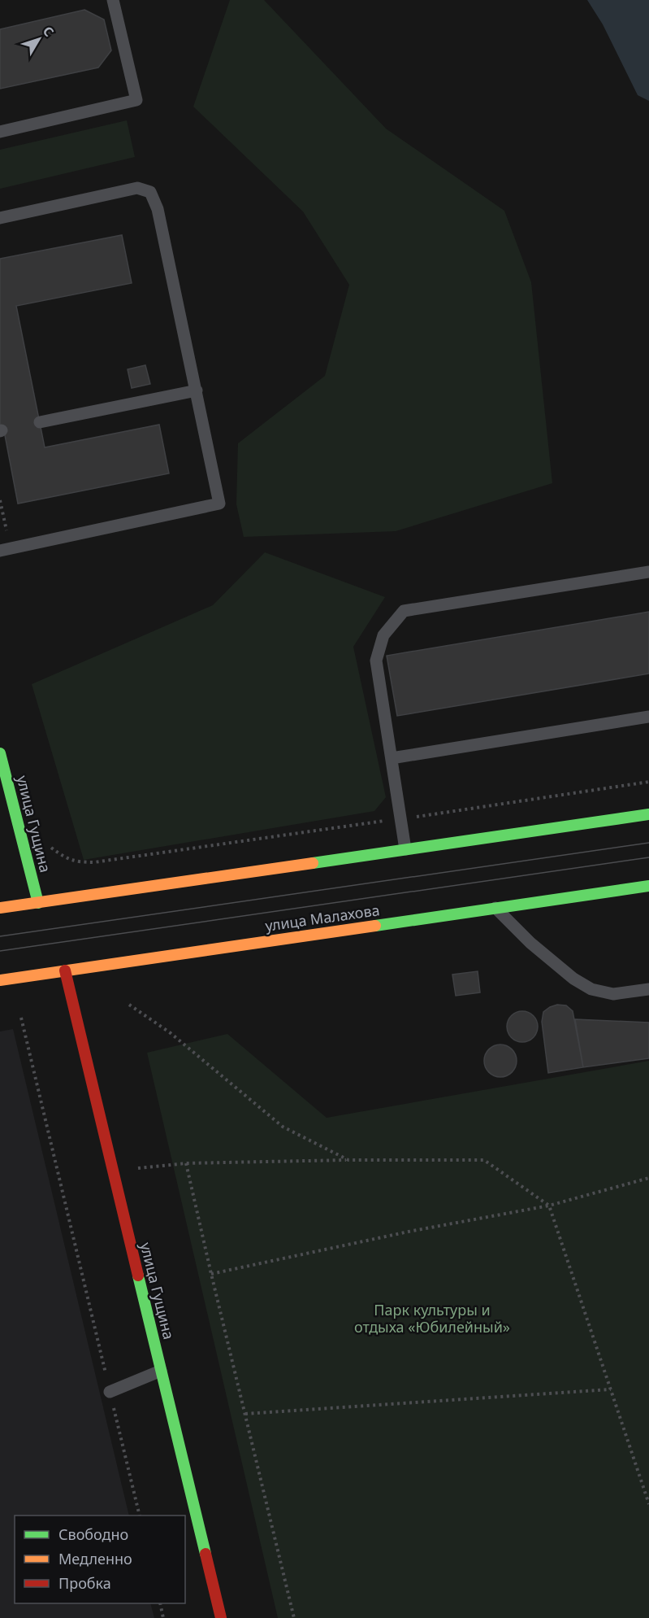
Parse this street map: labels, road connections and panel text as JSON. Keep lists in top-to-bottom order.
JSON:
{
  "streets": {
    "main road": ["улица Гущина", "улица Малахова"]
  },
  "crossings": [
    ["улица Гущина", "улица Малахова"]
  ],
  "parks": ["Парк культуры и отдыха «Юбилейный»"],
  "legend": ["Свободно", "Медленно", "Пробка"],
  "north": "top right"
}
